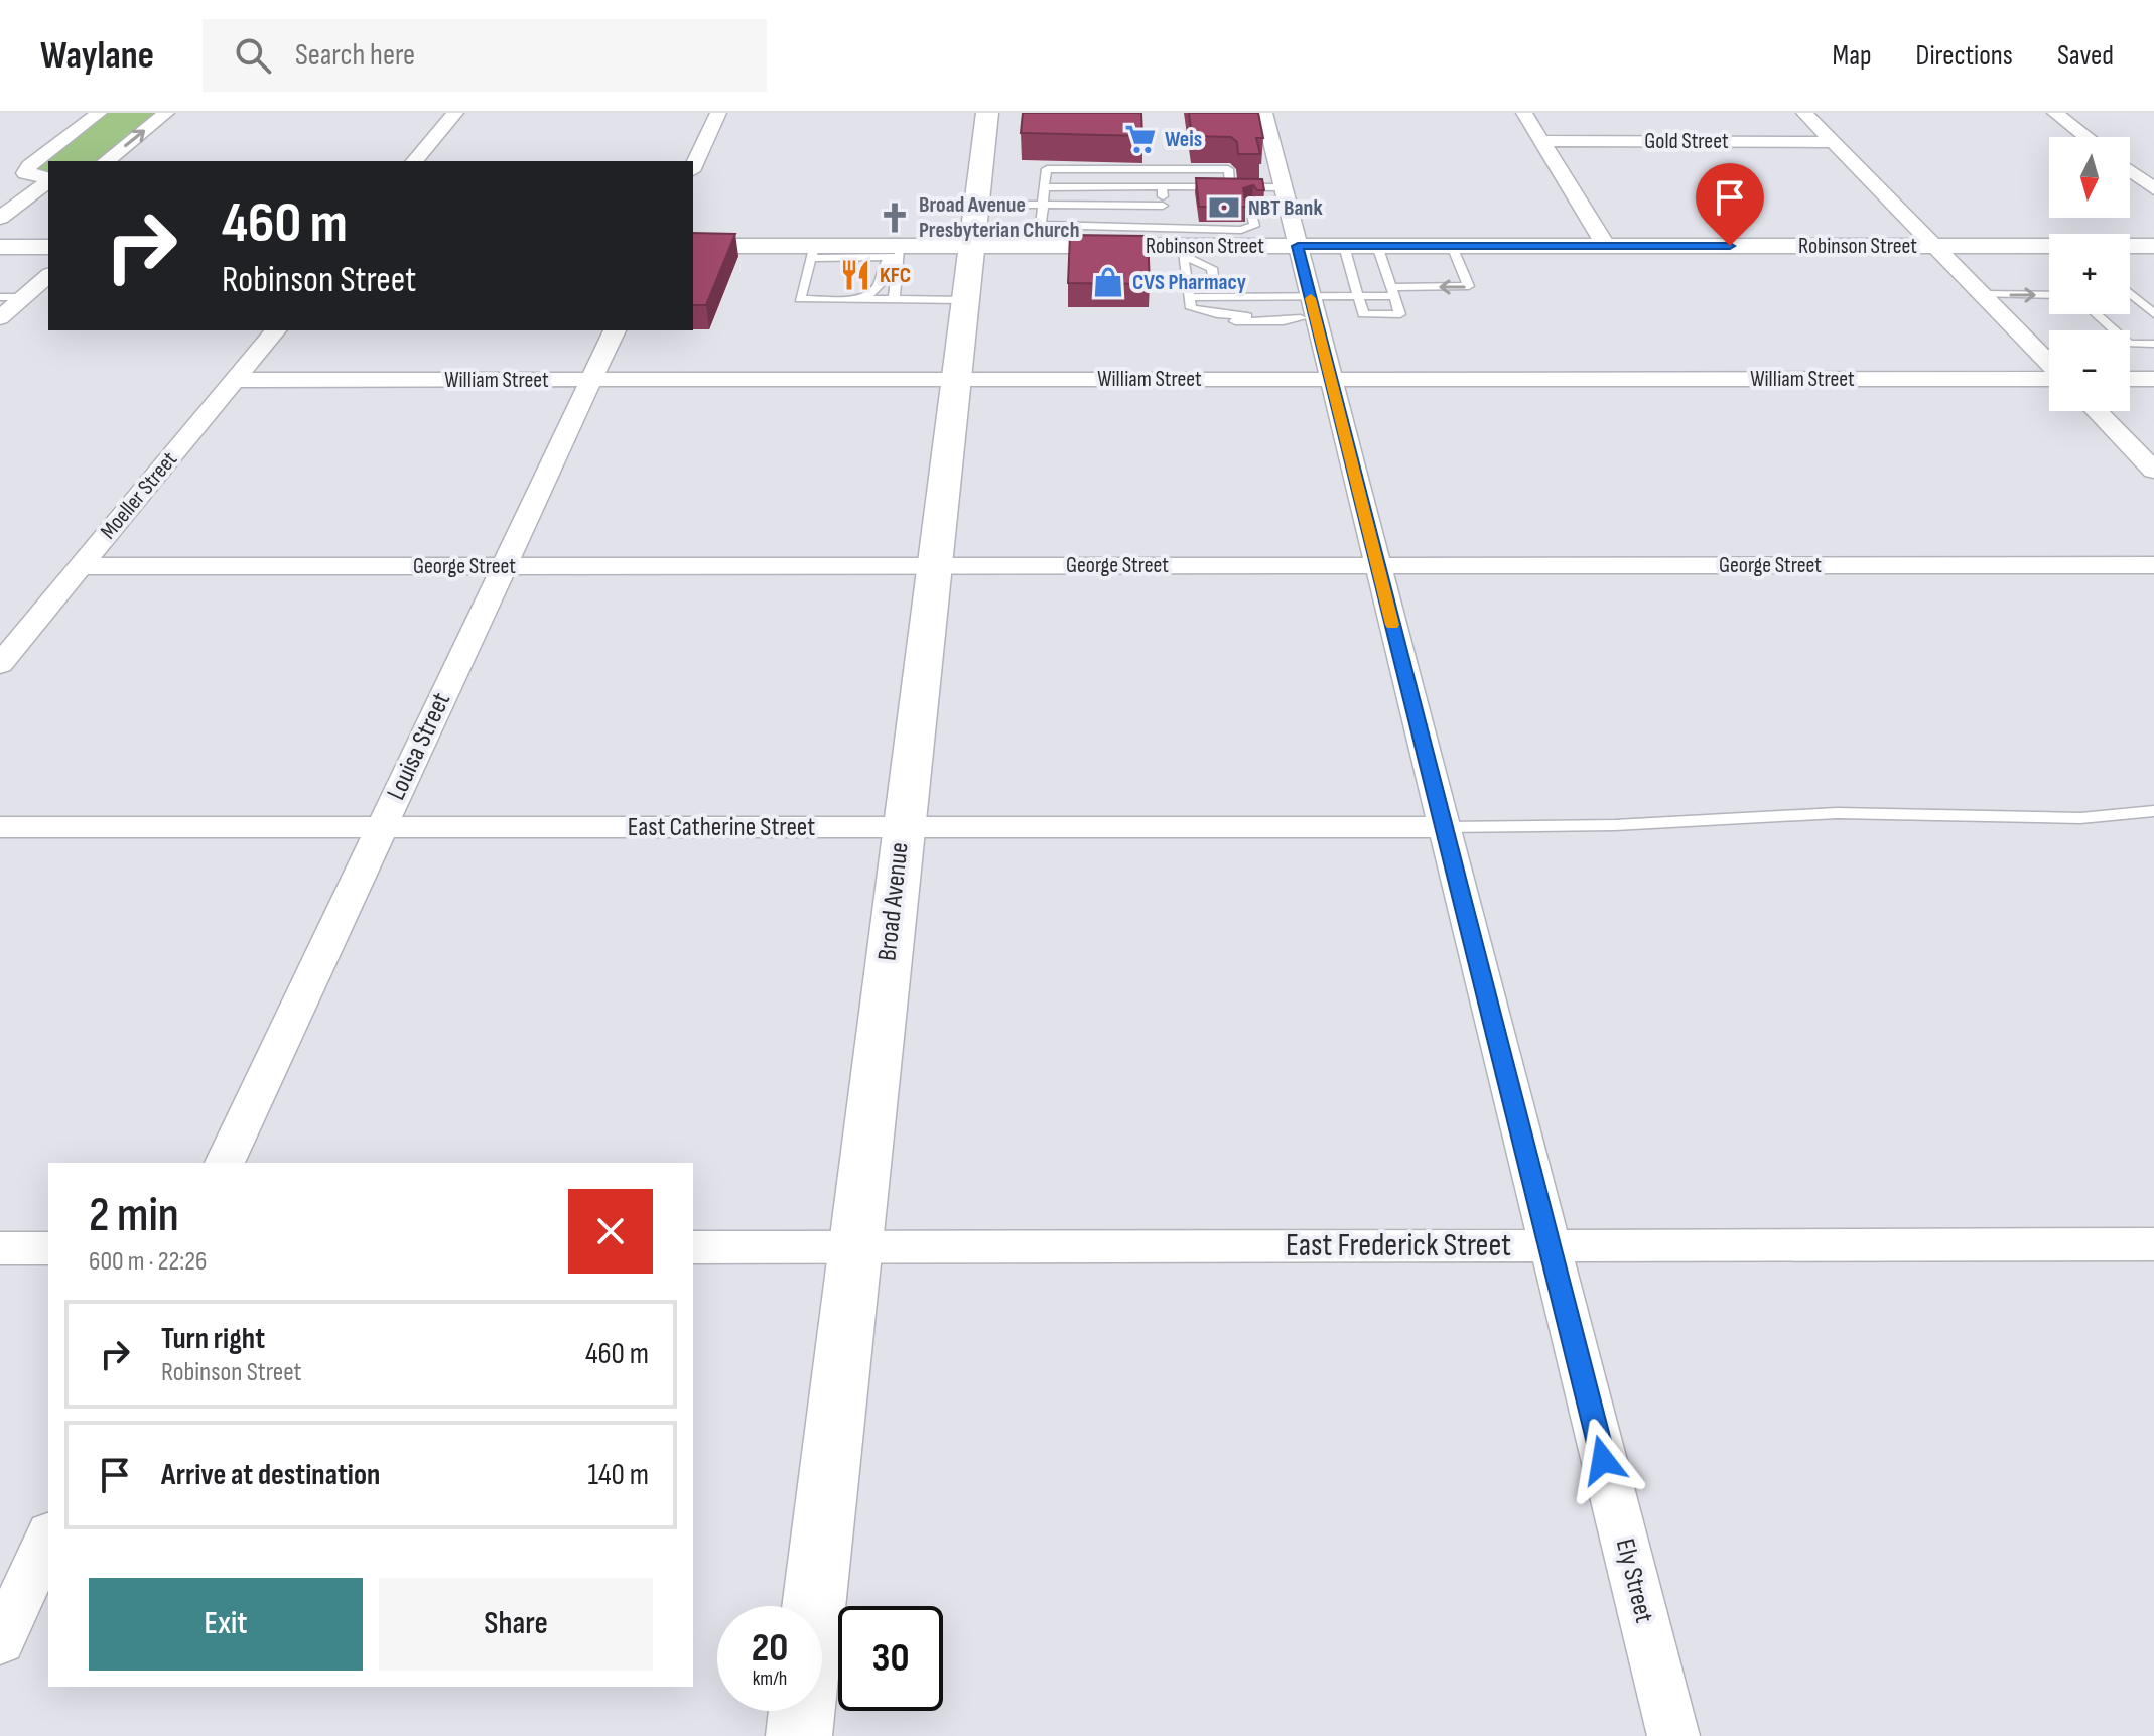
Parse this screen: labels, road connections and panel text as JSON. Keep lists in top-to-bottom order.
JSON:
{
  "streets": {
    "main road": ["Robinson Street", "Broad Avenue"],
    "street": [
      "Gold Street",
      "William Street",
      "Moeller Street",
      "George Street",
      "Louisa Street",
      "East Catherine Street",
      "East Frederick Street",
      "Ely Street"
    ]
  },
  "crossings": [
    ["Robinson Street", "Broad Avenue"],
    ["Robinson Street", "Ely Street"],
    ["William Street", "Moeller Street"],
    ["William Street", "Louisa Street"],
    ["William Street", "Broad Avenue"],
    ["William Street", "Ely Street"],
    ["Moeller Street", "George Street"],
    ["George Street", "Louisa Street"],
    ["George Street", "Broad Avenue"],
    ["George Street", "Ely Street"],
    ["Louisa Street", "East Catherine Street"],
    ["East Catherine Street", "Broad Avenue"],
    ["East Catherine Street", "Ely Street"],
    ["Broad Avenue", "East Frederick Street"],
    ["East Frederick Street", "Ely Street"]
  ],
  "places": {
    "supermarket": ["Weis"],
    "bank": ["NBT Bank"],
    "church": ["Broad Avenue Presbyterian Church"],
    "restaurant": ["KFC"],
    "shop": ["CVS Pharmacy"]
  },
  "north": "bottom",
  "page": {
    "header": "Waylane",
    "search": "Search here",
    "nav": ["Map", "Directions", "Saved"],
    "map_buttons": ["+", "−"],
    "turn": ["460 m", "Robinson Street"],
    "heading": ["2 min", "600 m · 22:26"],
    "list": [
      {
        "name": "Turn right",
        "note": "Robinson Street",
        "value": "460 m"
      },
      {
        "name": "Arrive at destination",
        "value": "140 m"
      }
    ],
    "buttons": ["Exit", "Share"],
    "speed": "20 km/h",
    "limit": "30"
  }
}
